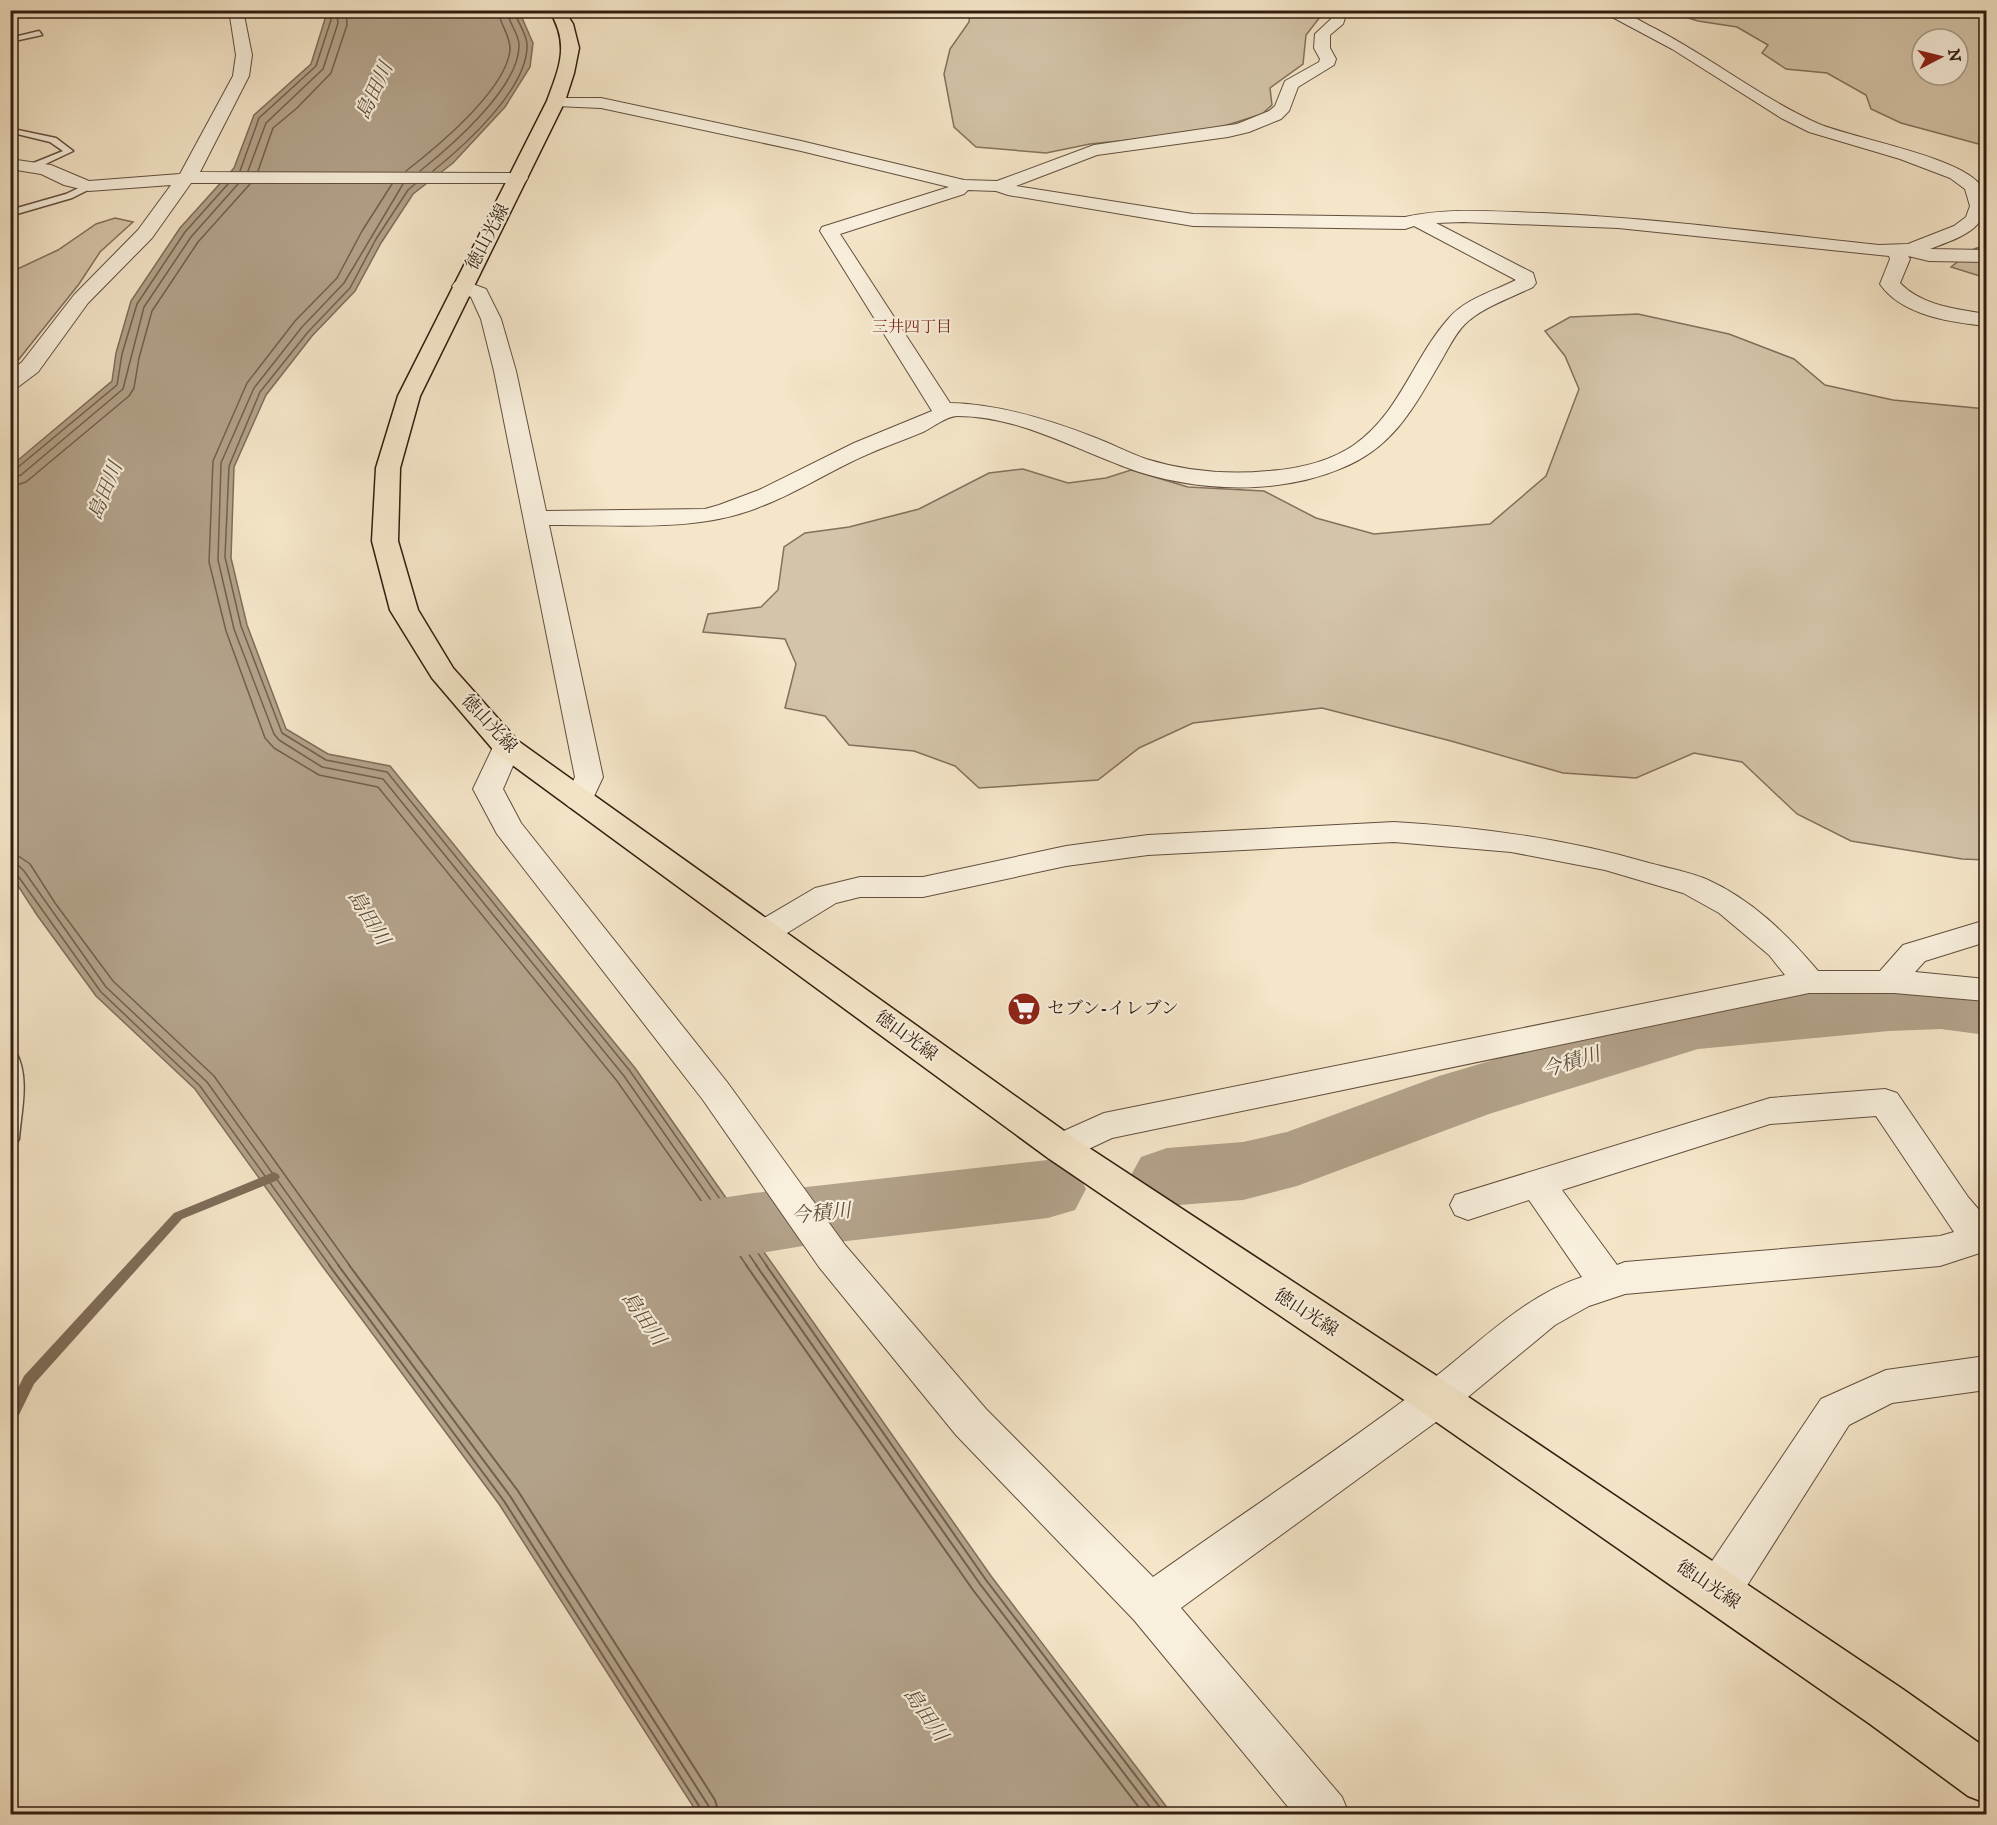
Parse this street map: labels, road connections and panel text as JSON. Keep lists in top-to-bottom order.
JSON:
{
  "streets": {
    "main road": ["徳山光線"]
  },
  "districts": ["三井四丁目"],
  "water": ["島田川", "今積川"],
  "places": {
    "supermarket": ["セブン-イレブン"]
  },
  "north": "right"
}
